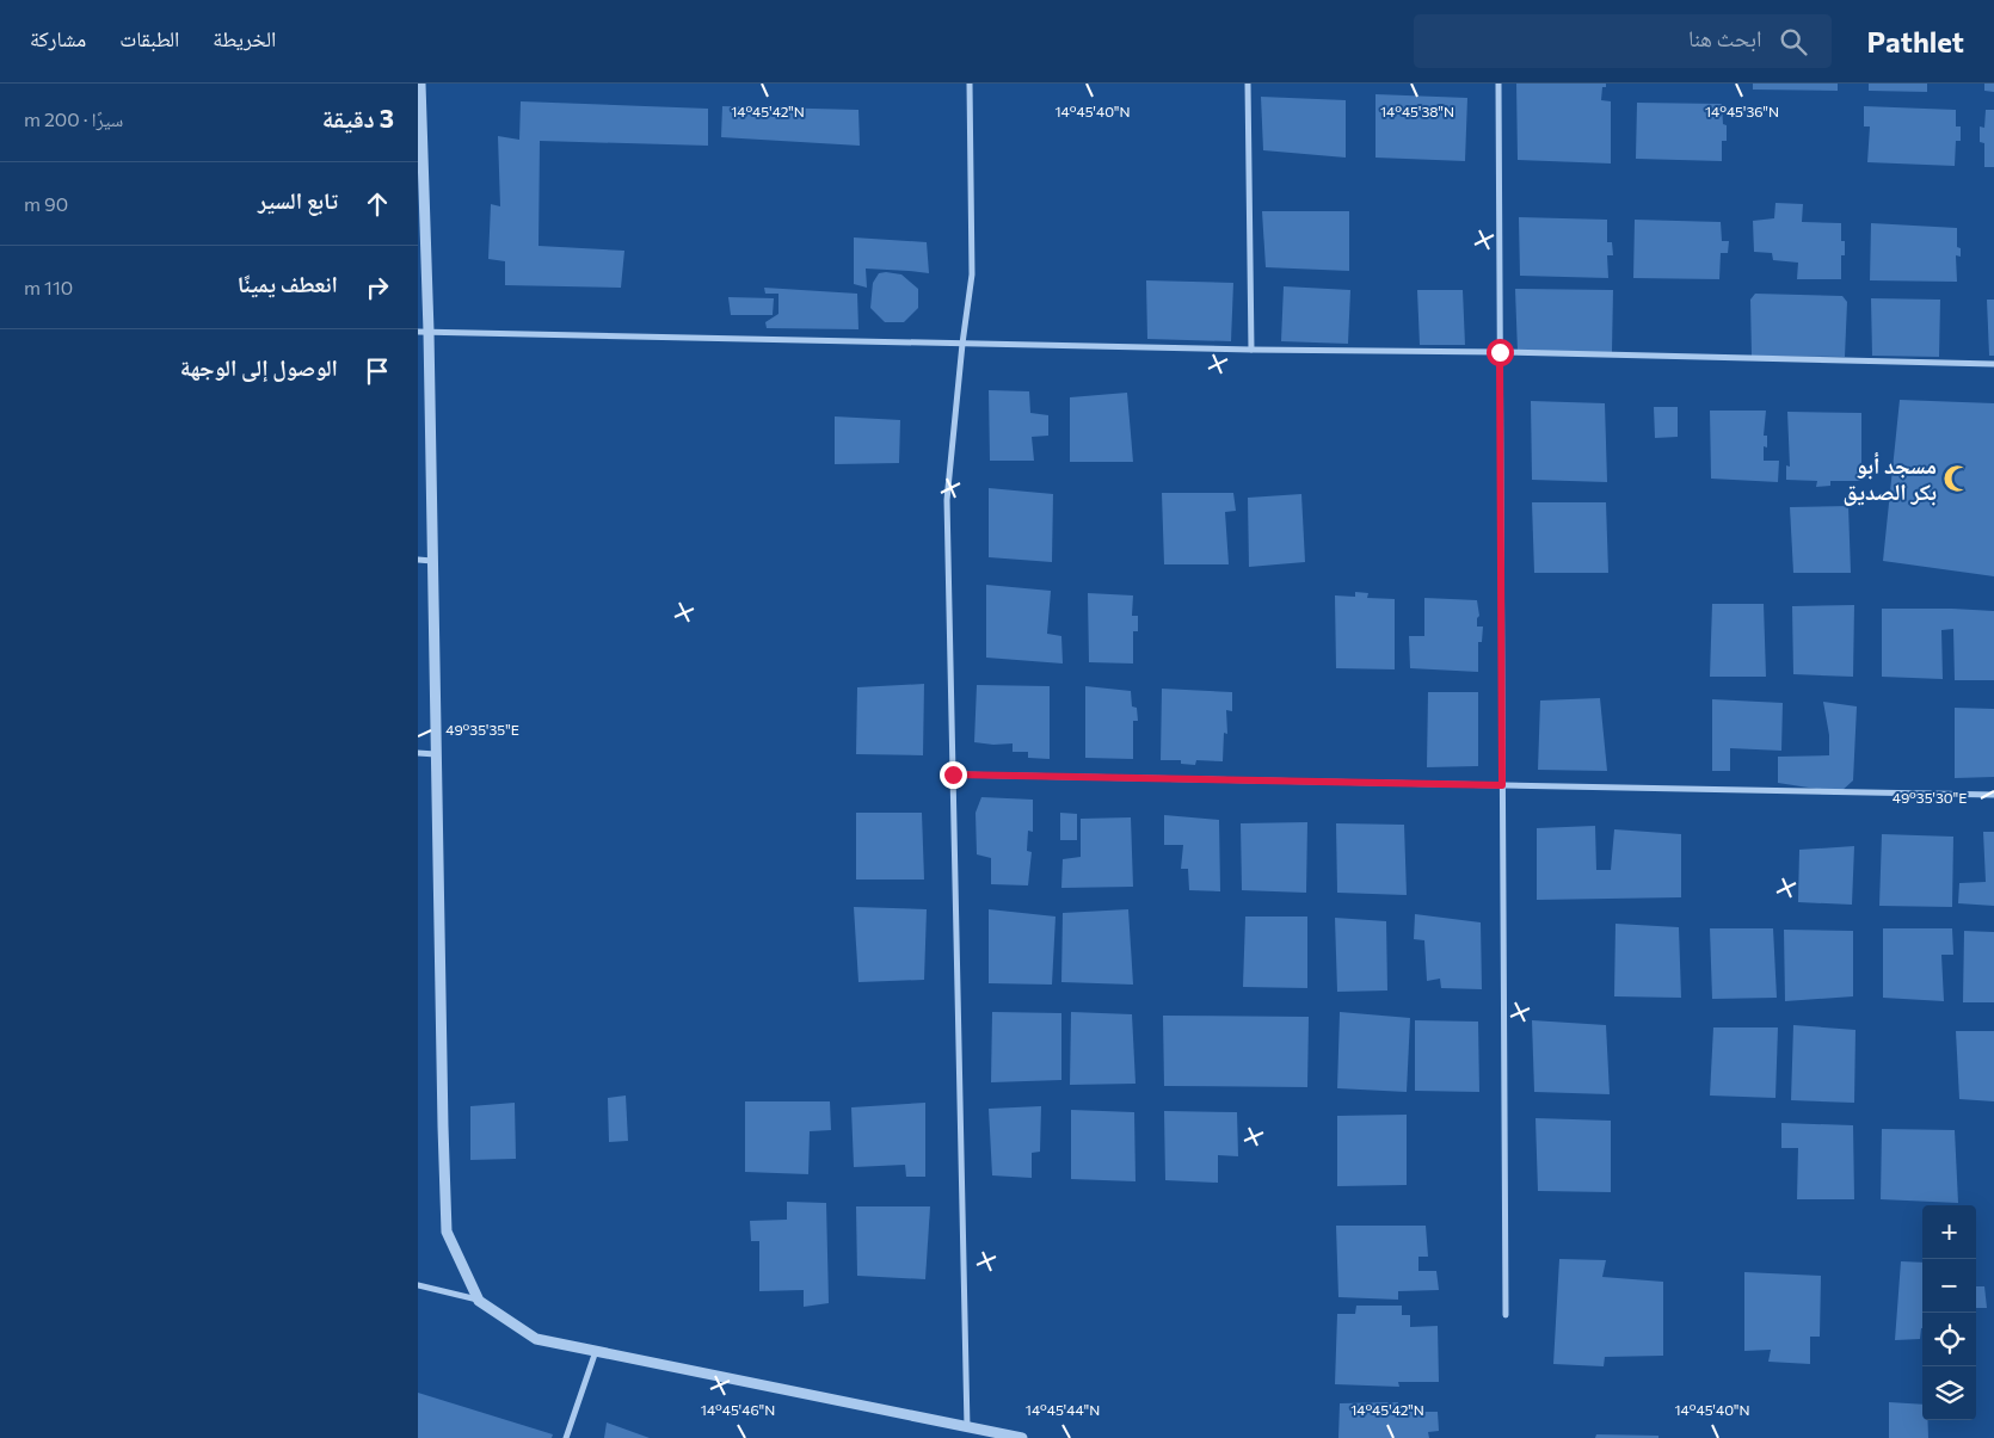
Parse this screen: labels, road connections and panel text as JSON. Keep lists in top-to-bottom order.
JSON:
{
  "places": {
    "mosque": ["مسجد أبو بكر الصديق"]
  },
  "page": {
    "header": "Pathlet",
    "search": "ابحث هنا",
    "nav": ["الخريطة", "الطبقات", "مشاركة"],
    "heading": ["3 دقيقة", "سيرًا · 200 m"],
    "list": [
      ["تابع السير", "90 m"],
      ["انعطف يمينًا", "110 m"],
      "الوصول إلى الوجهة"
    ],
    "map_buttons": ["+", "−"]
  },
  "coordinates": [
    "14°45'40\"N",
    "14°45'38\"N",
    "14°45'36\"N",
    "14°45'42\"N",
    "49°35'35\"E",
    "49°35'30\"E",
    "14°45'46\"N",
    "14°45'44\"N"
  ]
}
